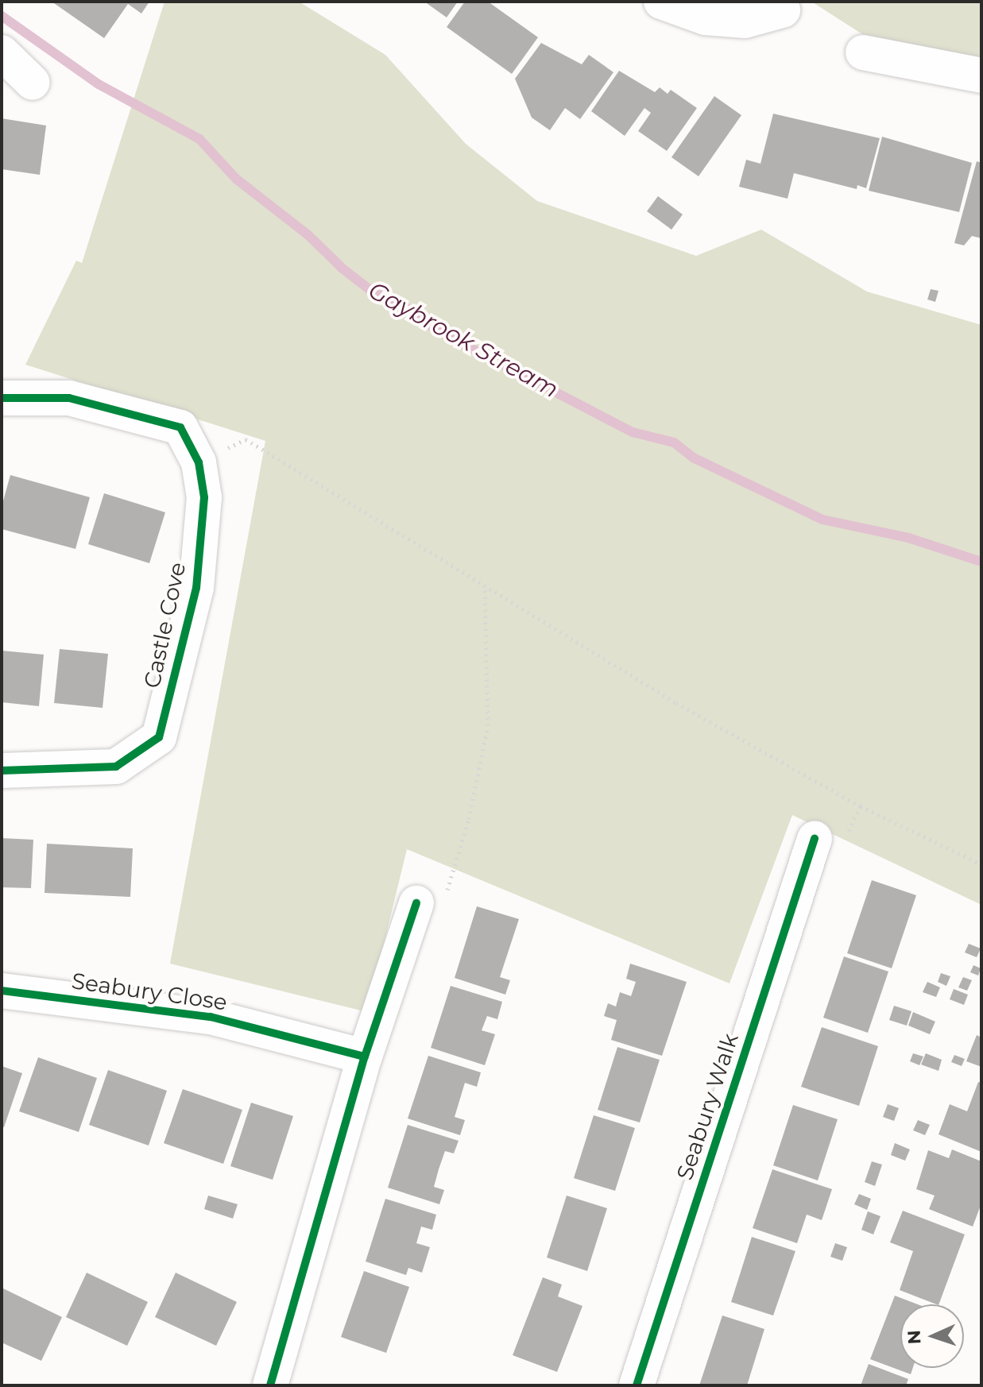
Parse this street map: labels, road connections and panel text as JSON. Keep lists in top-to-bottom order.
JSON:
{
  "streets": {
    "street": ["Castle Cove", "Seabury Close", "Seabury Walk"]
  },
  "water": ["Gaybrook Stream"],
  "north": "left"
}
